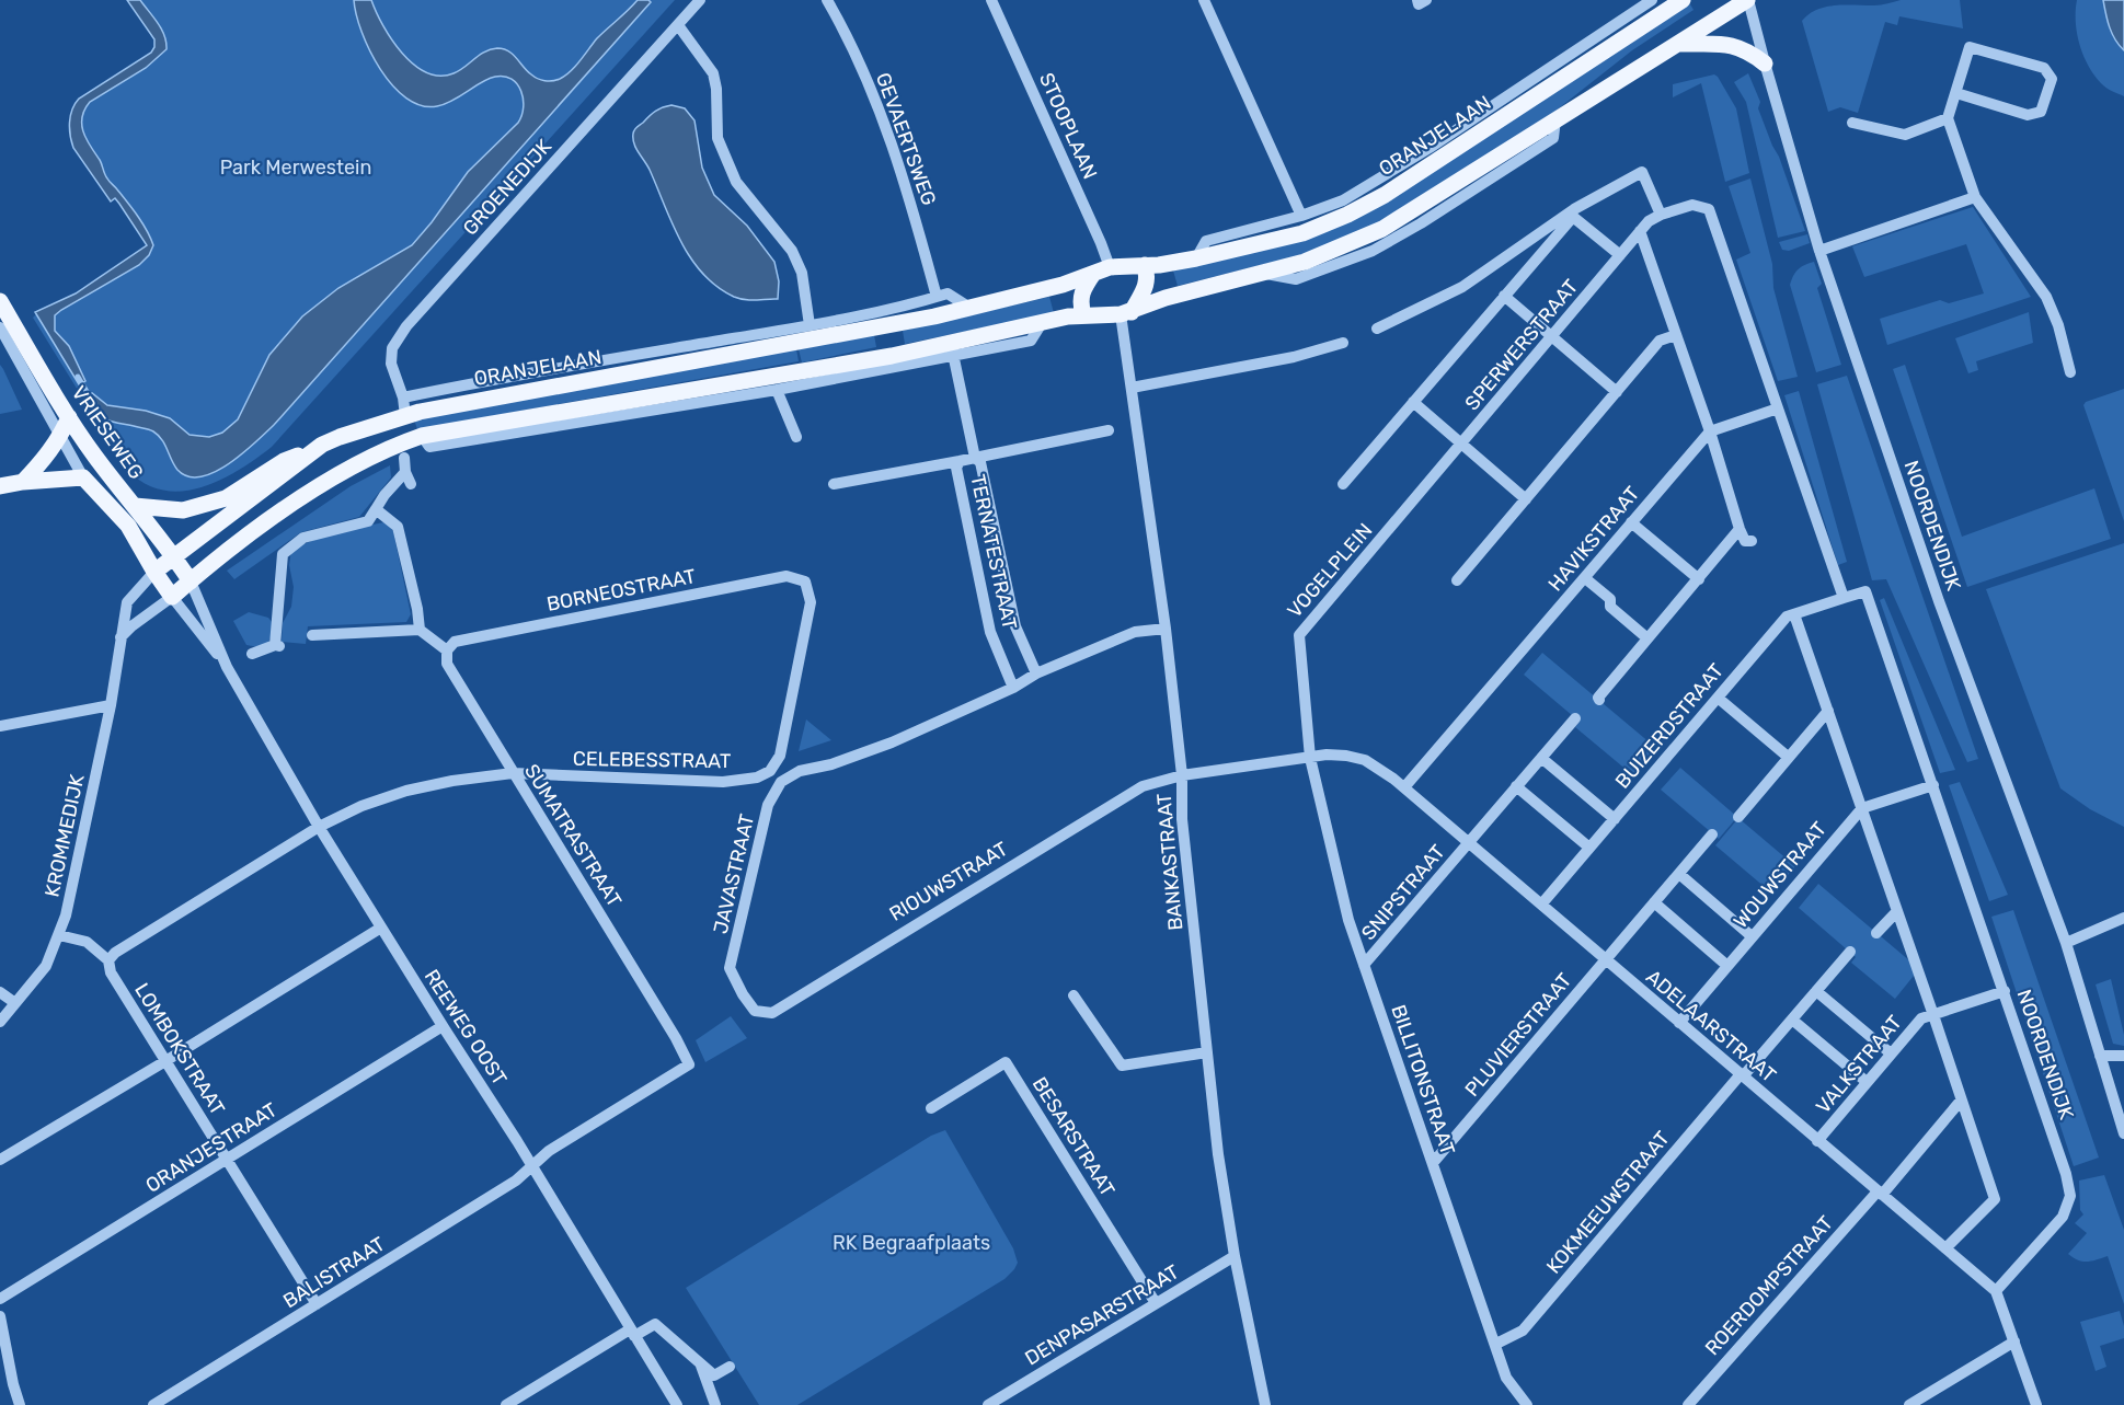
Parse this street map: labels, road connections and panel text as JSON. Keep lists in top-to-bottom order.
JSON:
{
  "streets": {
    "main road": ["ORANJELAAN", "VRIESEWEG"],
    "street": [
      "STOOPLAAN",
      "GEVAERTSWEG",
      "GROENEDIJK",
      "SPERWERSTRAAT",
      "NOORDENDIJK",
      "HAVIKSTRAAT",
      "TERNATESTRAAT",
      "VOGELPLEIN",
      "BORNEOSTRAAT",
      "BUIZERDSTRAAT",
      "CELEBESSTRAAT",
      "KROMMEDIJK",
      "SUMATRASTRAAT",
      "BANKASTRAAT",
      "JAVASTRAAT",
      "WOUWSTRAAT",
      "RIOUWSTRAAT",
      "SNIPSTRAAT",
      "ADELAARSTRAAT",
      "REEWEG OOST",
      "PLUVIERSTRAAT",
      "LOMBOKSTRAAT",
      "VALKSTRAAT",
      "BILLITONSTRAAT",
      "BESARSTRAAT",
      "ORANJESTRAAT",
      "KOKMEEUWSTRAAT",
      "BALISTRAAT",
      "ROERDOMPSTRAAT",
      "DENPASARSTRAAT"
    ]
  },
  "crossings": [
    ["STOOPLAAN", "ORANJELAAN"],
    ["ORANJELAAN", "GEVAERTSWEG"],
    ["ORANJELAAN", "GROENEDIJK"],
    ["ORANJELAAN", "VRIESEWEG"],
    ["ORANJELAAN", "KROMMEDIJK"],
    ["SPERWERSTRAAT", "VOGELPLEIN"],
    ["VRIESEWEG", "KROMMEDIJK"],
    ["VRIESEWEG", "REEWEG OOST"],
    ["NOORDENDIJK", "BUIZERDSTRAAT"],
    ["NOORDENDIJK", "ADELAARSTRAAT"],
    ["NOORDENDIJK", "VALKSTRAAT"],
    ["HAVIKSTRAAT", "ADELAARSTRAAT"],
    ["TERNATESTRAAT", "JAVASTRAAT"],
    ["VOGELPLEIN", "BILLITONSTRAAT"],
    ["BORNEOSTRAAT", "CELEBESSTRAAT"],
    ["BORNEOSTRAAT", "SUMATRASTRAAT"],
    ["BUIZERDSTRAAT", "ADELAARSTRAAT"],
    ["CELEBESSTRAAT", "SUMATRASTRAAT"],
    ["CELEBESSTRAAT", "REEWEG OOST"],
    ["CELEBESSTRAAT", "LOMBOKSTRAAT"],
    ["KROMMEDIJK", "LOMBOKSTRAAT"],
    ["SUMATRASTRAAT", "REEWEG OOST"],
    ["SUMATRASTRAAT", "BALISTRAAT"],
    ["BANKASTRAAT", "RIOUWSTRAAT"],
    ["BANKASTRAAT", "DENPASARSTRAAT"],
    ["JAVASTRAAT", "RIOUWSTRAAT"],
    ["WOUWSTRAAT", "ADELAARSTRAAT"],
    ["SNIPSTRAAT", "ADELAARSTRAAT"],
    ["SNIPSTRAAT", "BILLITONSTRAAT"],
    ["ADELAARSTRAAT", "PLUVIERSTRAAT"],
    ["ADELAARSTRAAT", "VALKSTRAAT"],
    ["ADELAARSTRAAT", "KOKMEEUWSTRAAT"],
    ["ADELAARSTRAAT", "ROERDOMPSTRAAT"],
    ["REEWEG OOST", "ORANJESTRAAT"],
    ["REEWEG OOST", "BALISTRAAT"],
    ["PLUVIERSTRAAT", "BILLITONSTRAAT"],
    ["LOMBOKSTRAAT", "ORANJESTRAAT"],
    ["LOMBOKSTRAAT", "BALISTRAAT"],
    ["BILLITONSTRAAT", "KOKMEEUWSTRAAT"],
    ["BESARSTRAAT", "DENPASARSTRAAT"]
  ],
  "parks": ["Park Merwestein", "RK Begraafplaats"]
}
